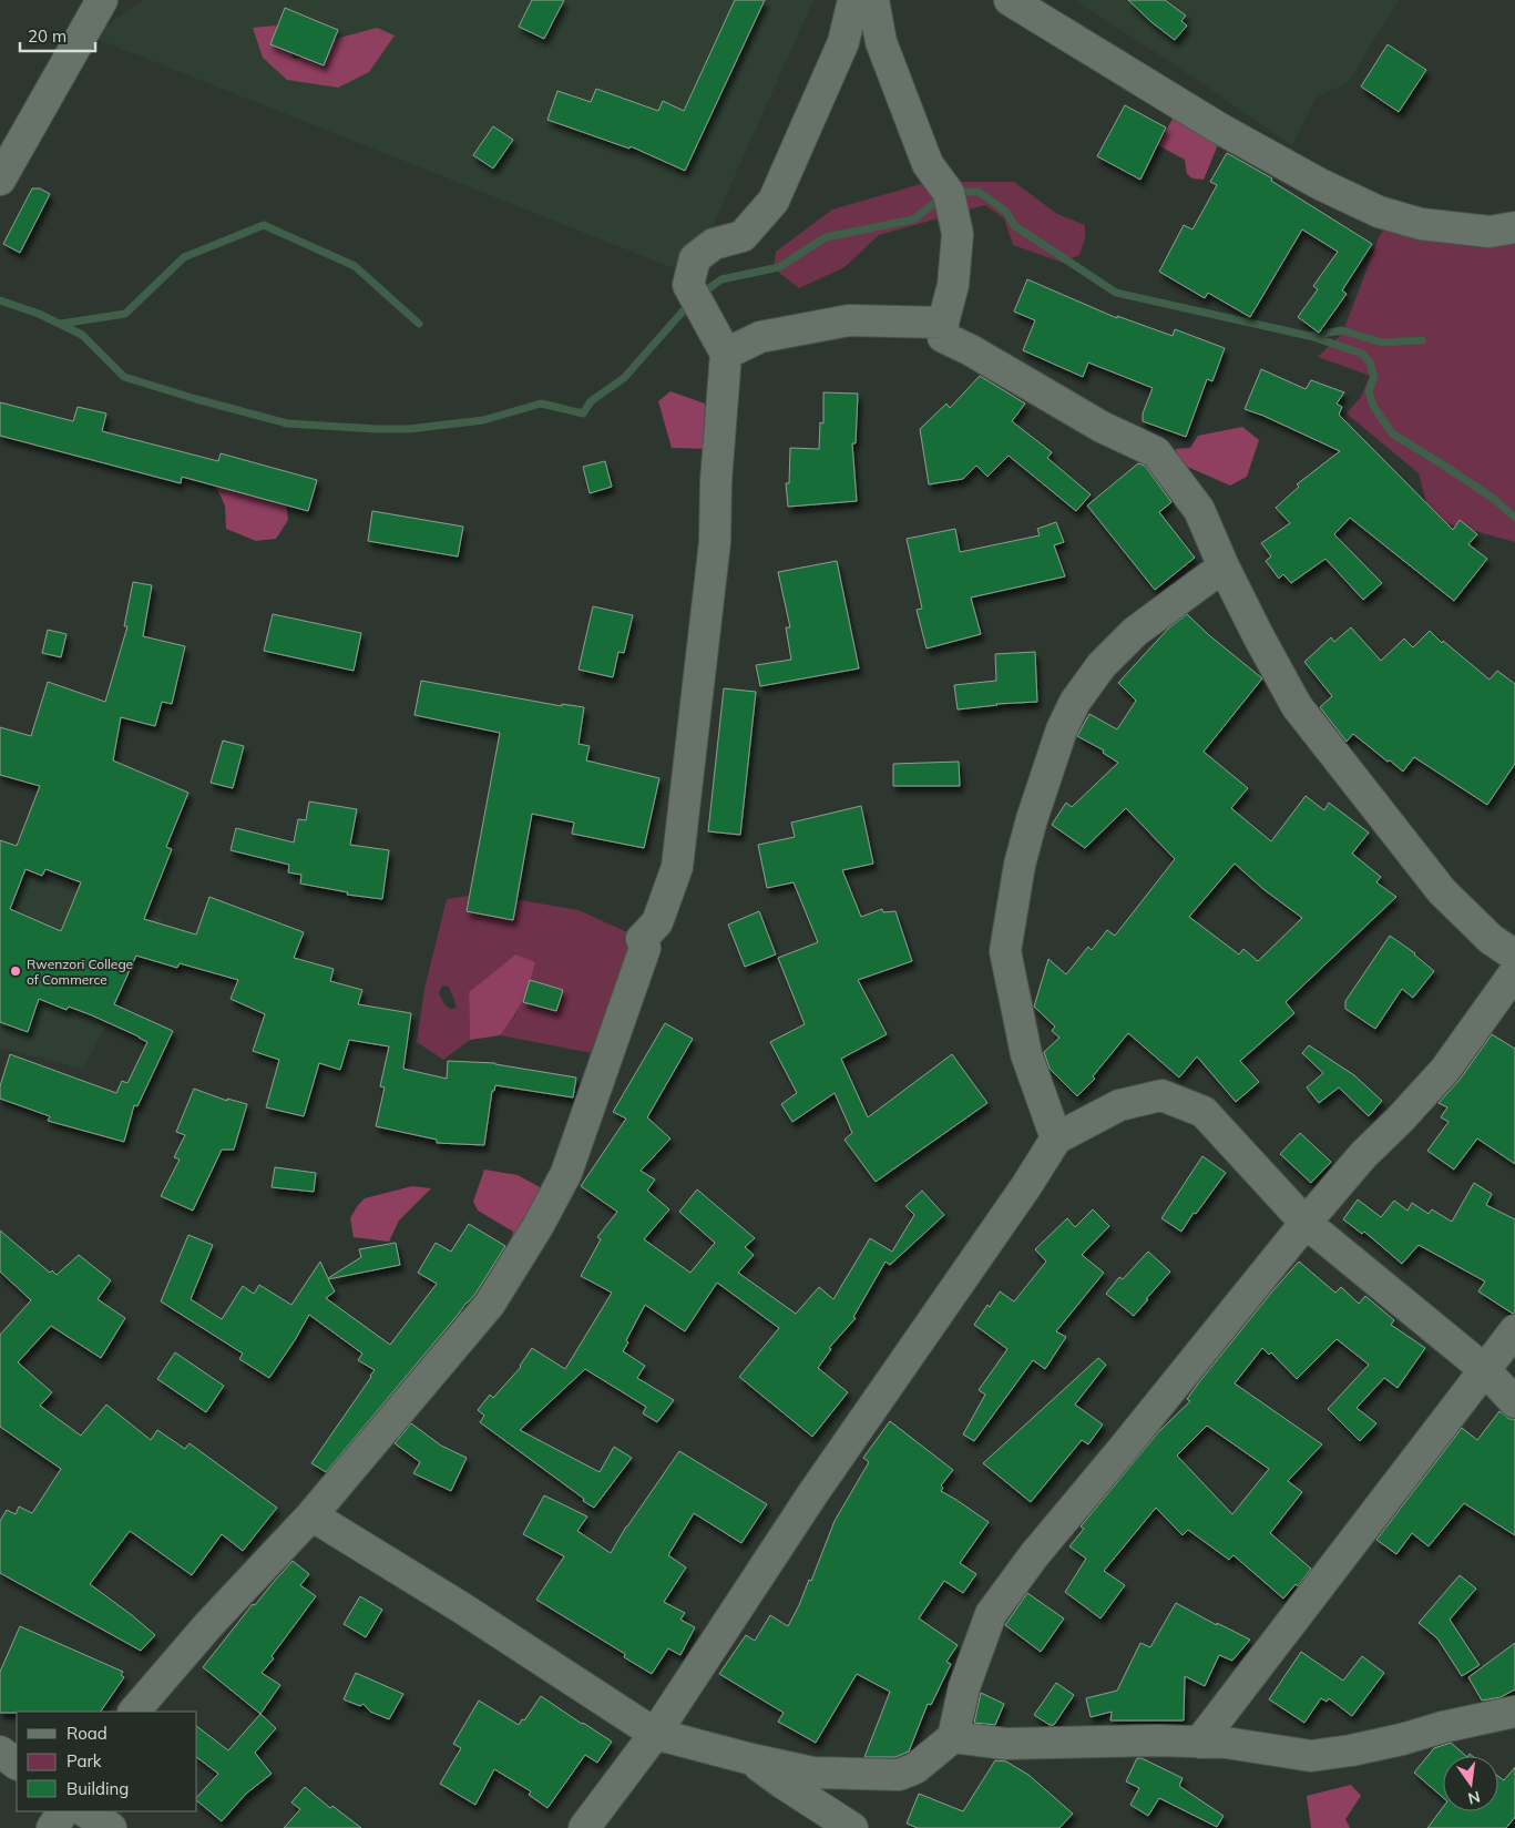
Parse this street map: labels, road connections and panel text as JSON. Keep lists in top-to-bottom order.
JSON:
{
  "places": ["Rwenzori College of Commerce"],
  "legend": ["Road", "Park", "Building"],
  "scale_bar": "20 m",
  "north": "bottom"
}
